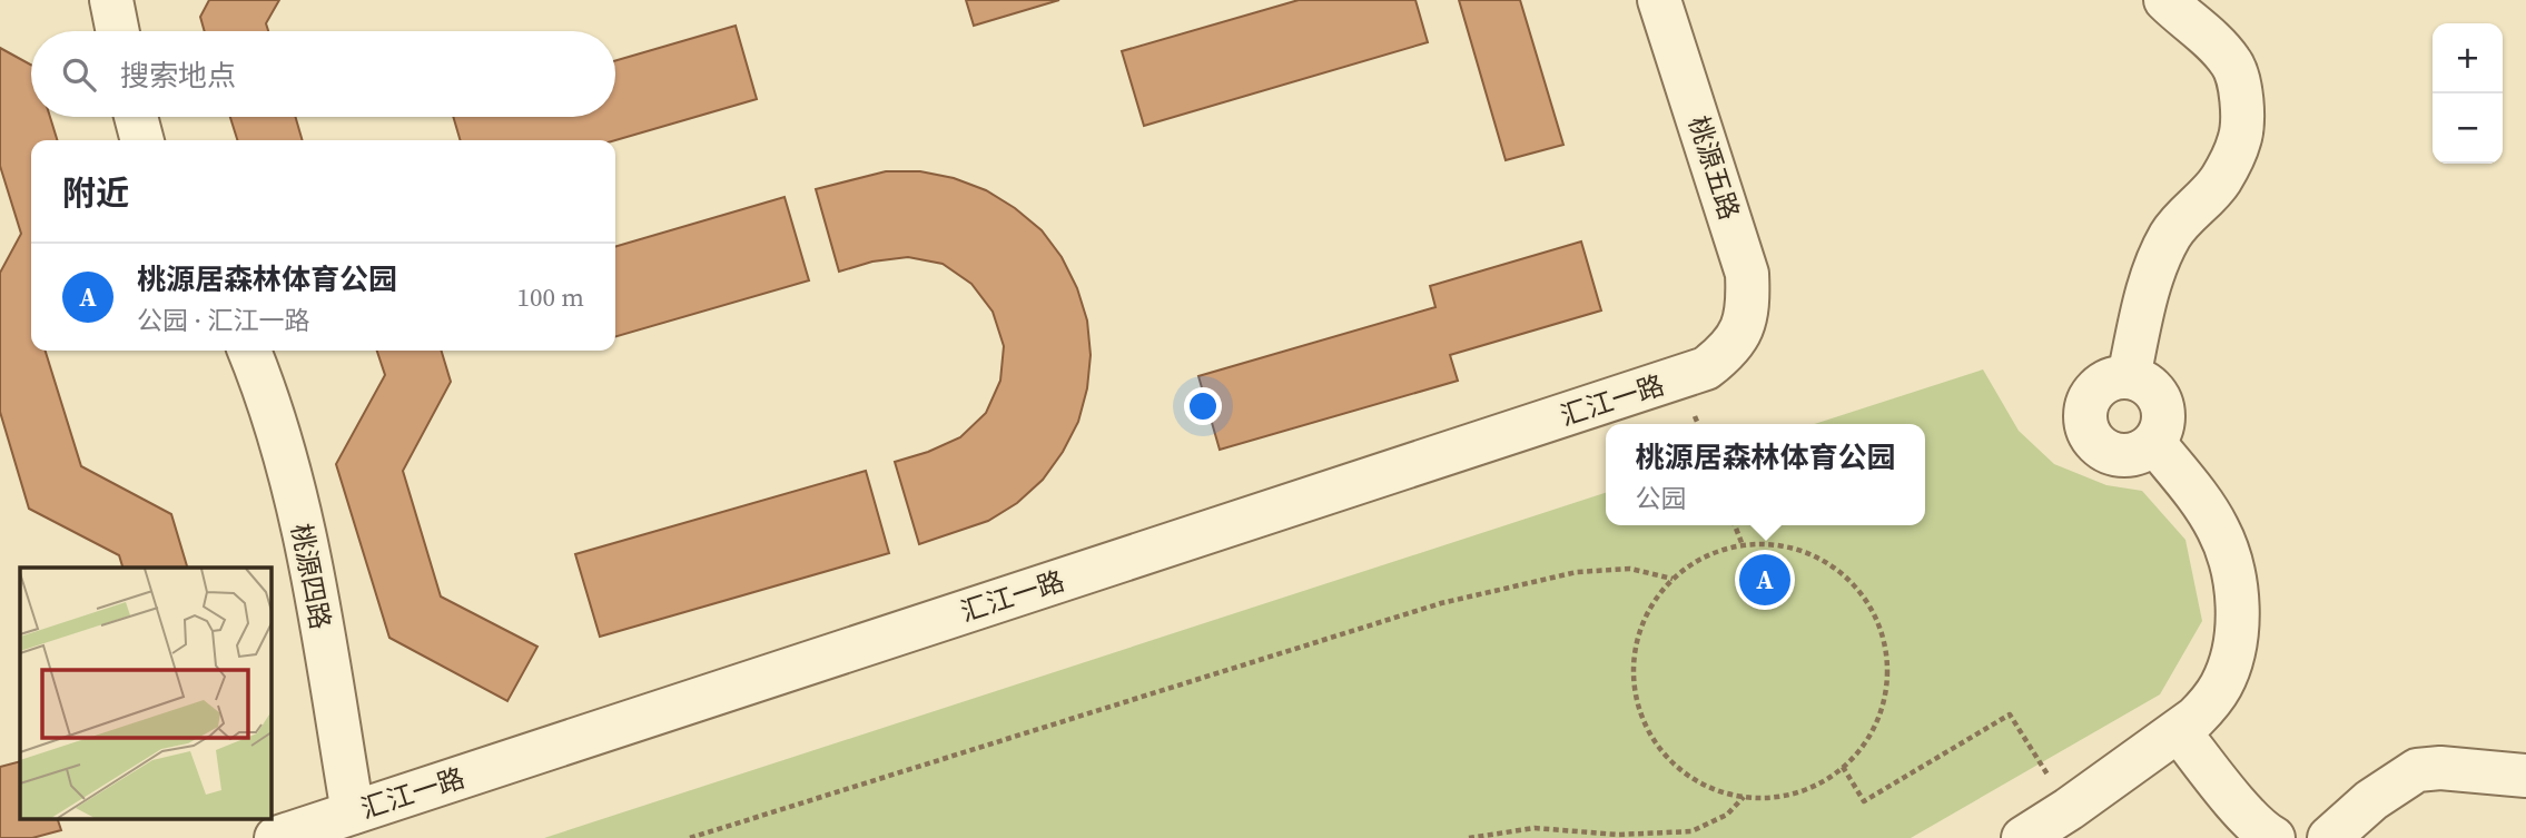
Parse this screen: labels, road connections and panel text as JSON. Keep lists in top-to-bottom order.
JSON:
{
  "streets": {
    "street": ["桃源五路", "汇江一路", "桃源四路"]
  },
  "crossings": [
    ["桃源五路", "汇江一路"],
    ["汇江一路", "桃源四路"]
  ],
  "page": {
    "map_buttons": ["+", "−"],
    "search": "搜索地点",
    "heading": "附近",
    "list": [
      {
        "mark": "A",
        "name": "桃源居森林体育公园",
        "note": "公园 · 汇江一路",
        "value": "100 m"
      }
    ],
    "popup": ["桃源居森林体育公园", "公园"],
    "pins": "A"
  }
}
